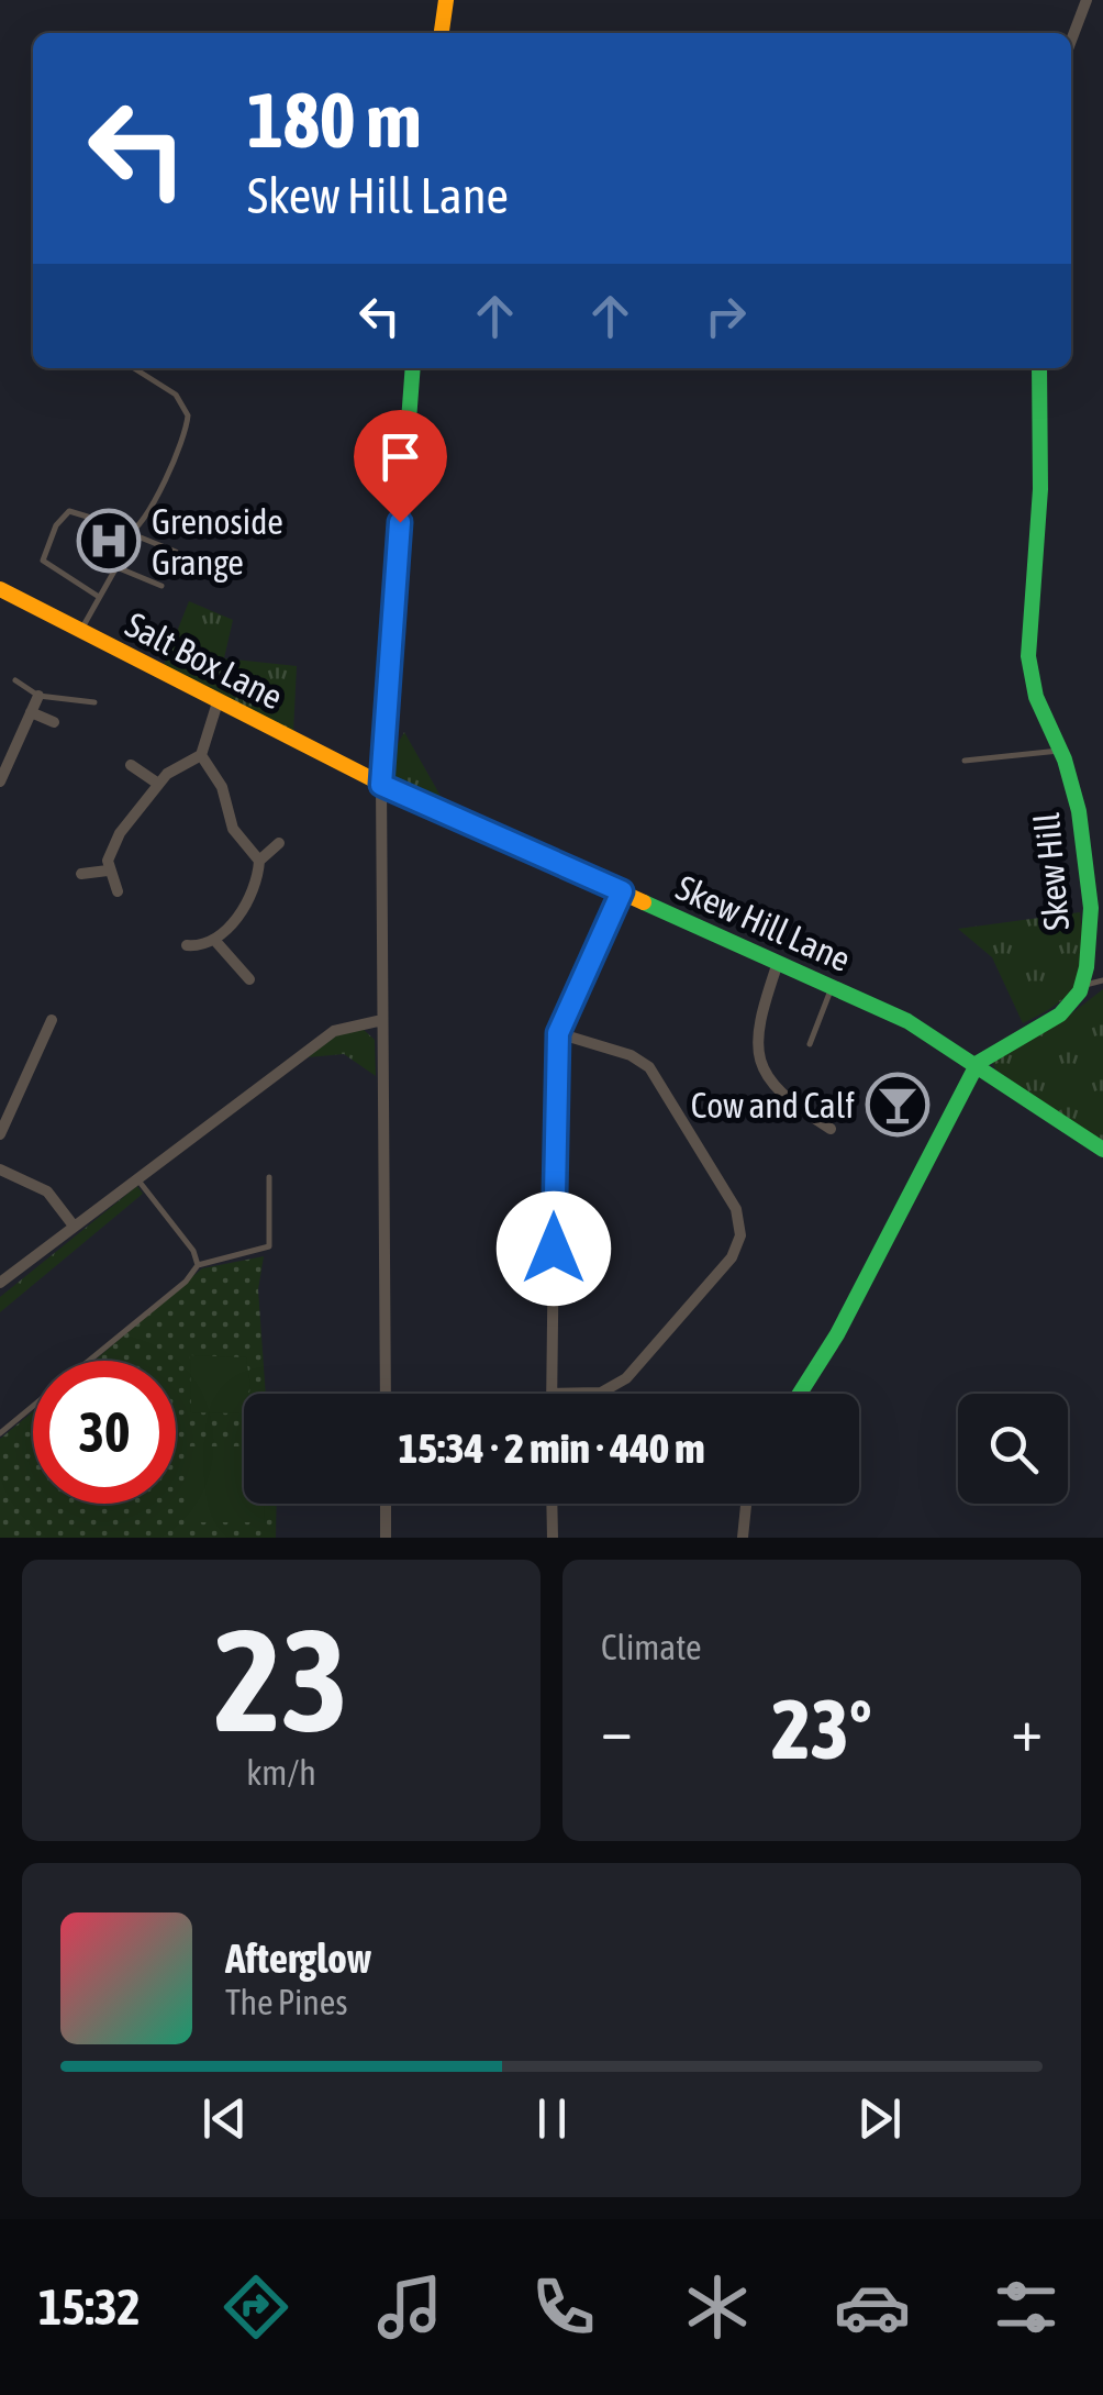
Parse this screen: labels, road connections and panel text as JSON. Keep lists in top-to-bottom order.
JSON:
{
  "streets": {
    "street": ["Salt Box Lane", "Skew Hill", "Skew Hill Lane"]
  },
  "crossings": [
    ["Salt Box Lane", "Skew Hill Lane"]
  ],
  "places": {
    "hospital": ["Grenoside Grange"],
    "bar": ["Cow and Calf"]
  },
  "page": {
    "turn": ["180 m", "Skew Hill Lane"],
    "limit": "30",
    "trip": "15:34 · 2 min · 440 m",
    "tile": [
      ["23", "km/h"],
      "Climate"
    ],
    "heat": ["−", "23°", "+"],
    "song": ["Afterglow", "The Pines"],
    "tabs": "15:32"
  }
}
